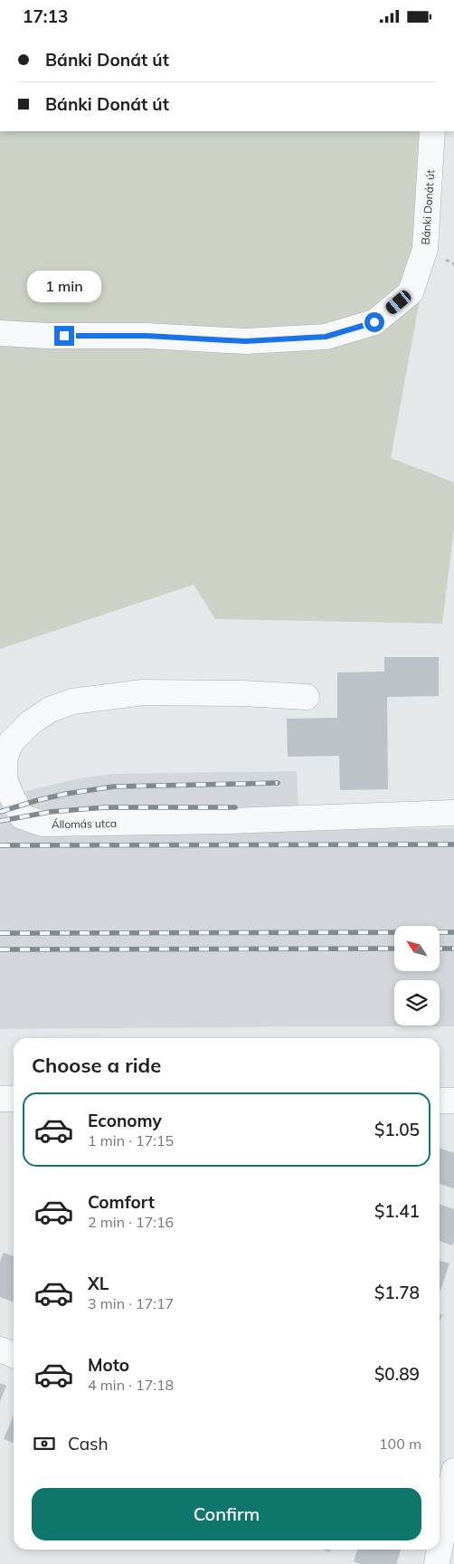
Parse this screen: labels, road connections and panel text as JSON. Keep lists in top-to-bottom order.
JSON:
{
  "streets": {
    "street": ["Bánki Donát út", "Állomás utca"]
  },
  "north": "top left",
  "page": {
    "status": "17:13",
    "banner": ["Bánki Donát út", "Bánki Donát út"],
    "bubble": "1 min",
    "heading": "Choose a ride",
    "list": [
      {
        "name": "Economy",
        "note": "1 min · 17:15",
        "value": "$1.05"
      },
      {
        "name": "Comfort",
        "note": "2 min · 17:16",
        "value": "$1.41"
      },
      {
        "name": "XL",
        "note": "3 min · 17:17",
        "value": "$1.78"
      },
      {
        "name": "Moto",
        "note": "4 min · 17:18",
        "value": "$0.89"
      }
    ],
    "pay": ["Cash", "100 m"],
    "buttons": "Confirm"
  }
}
